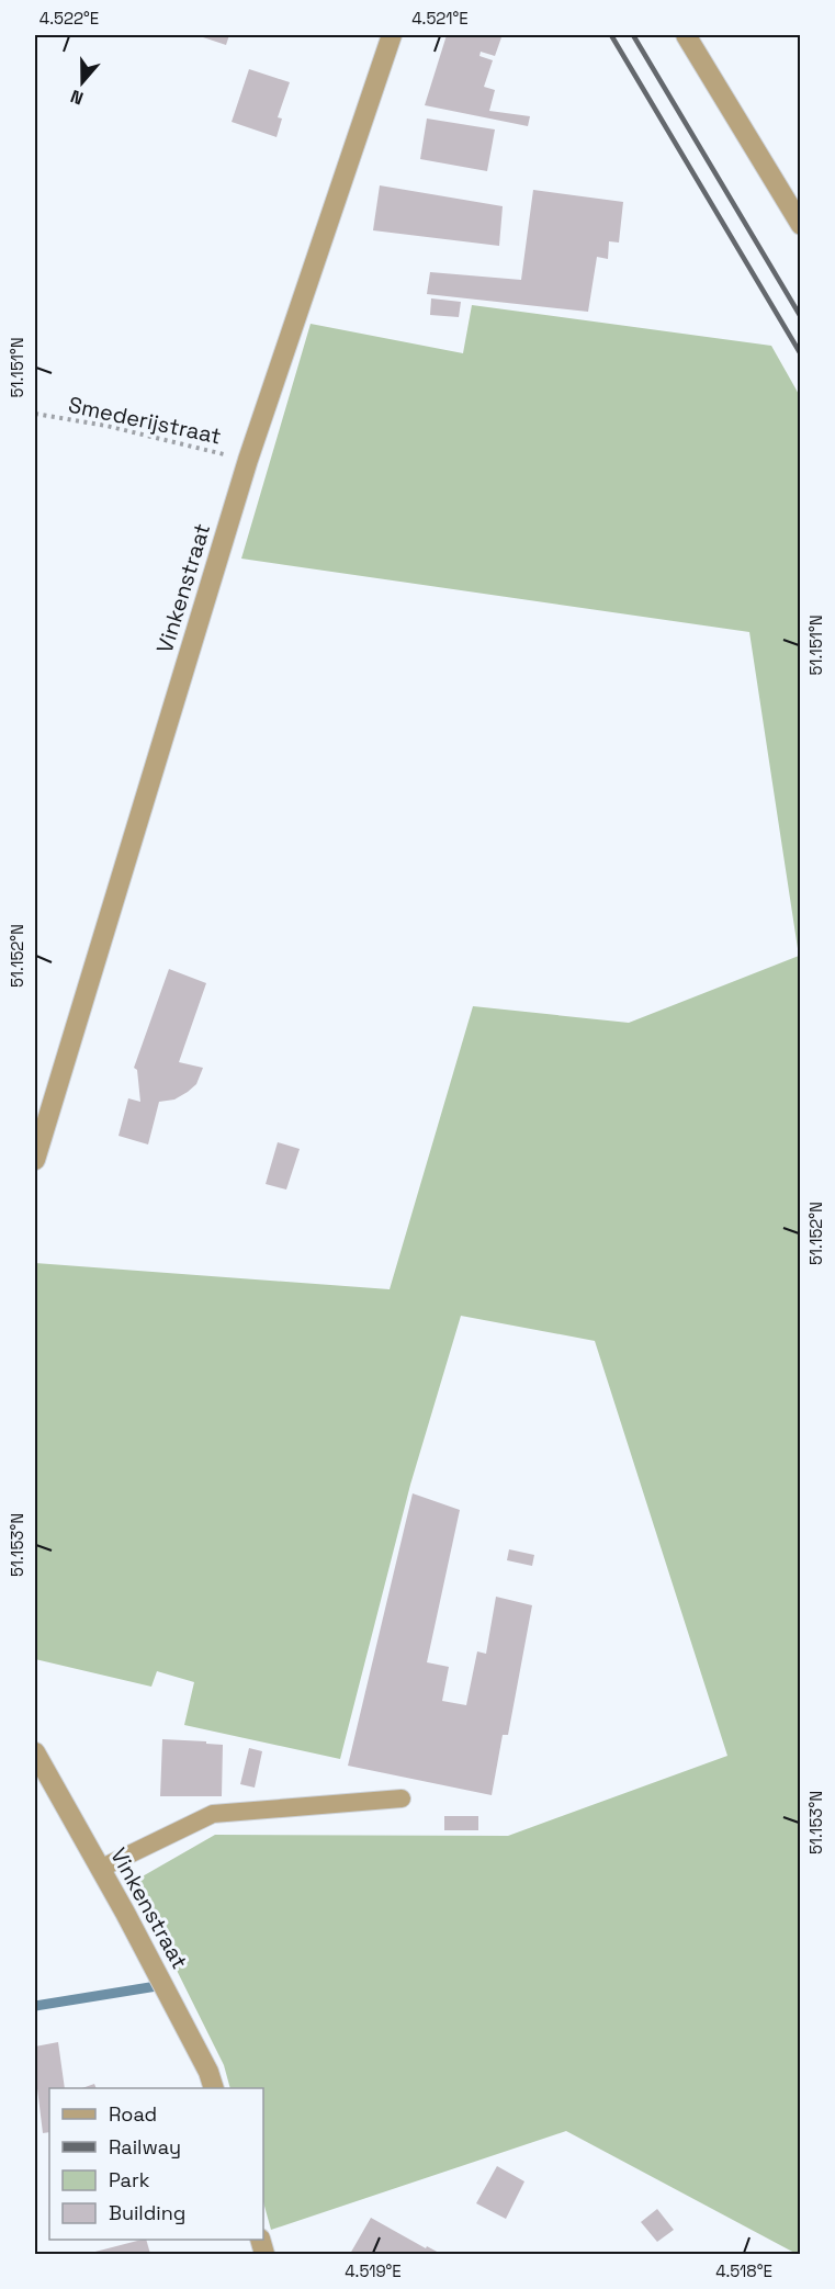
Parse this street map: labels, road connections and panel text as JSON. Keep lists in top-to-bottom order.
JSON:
{
  "streets": {
    "street": ["Vinkenstraat"],
    "path": ["Smederijstraat"]
  },
  "crossings": [
    ["Smederijstraat", "Vinkenstraat"]
  ],
  "legend": [
    "Road",
    "Railway",
    "Park",
    "Building"
  ],
  "north": "bottom",
  "coordinates": [
    "4.522°E",
    "4.521°E",
    "51.151°N",
    "51.152°N",
    "51.153°N",
    "4.519°E",
    "4.518°E"
  ]
}
